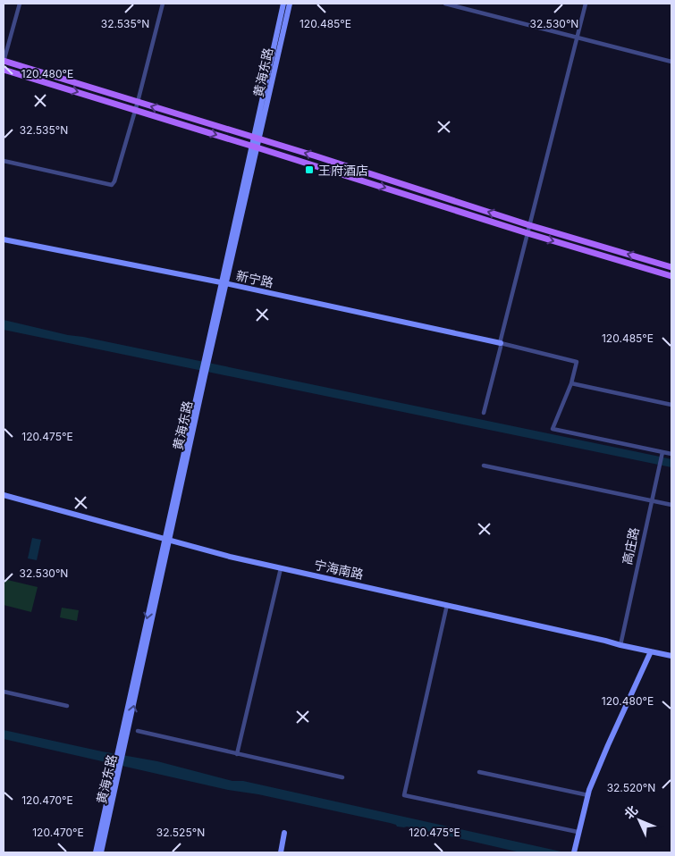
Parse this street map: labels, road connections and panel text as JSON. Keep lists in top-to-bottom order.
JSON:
{
  "streets": {
    "street": [
      "黄海东路",
      "新宁路",
      "高庄路",
      "宁海南路"
    ]
  },
  "crossings": [
    ["黄海东路", "新宁路"],
    ["黄海东路", "宁海南路"],
    ["高庄路", "宁海南路"]
  ],
  "places": {
    "transit": ["王府酒店"]
  },
  "north": "top left",
  "coordinates": [
    "120.485°E",
    "32.535°N",
    "32.530°N",
    "120.480°E",
    "120.475°E",
    "32.520°N",
    "120.470°E",
    "32.525°N"
  ]
}
